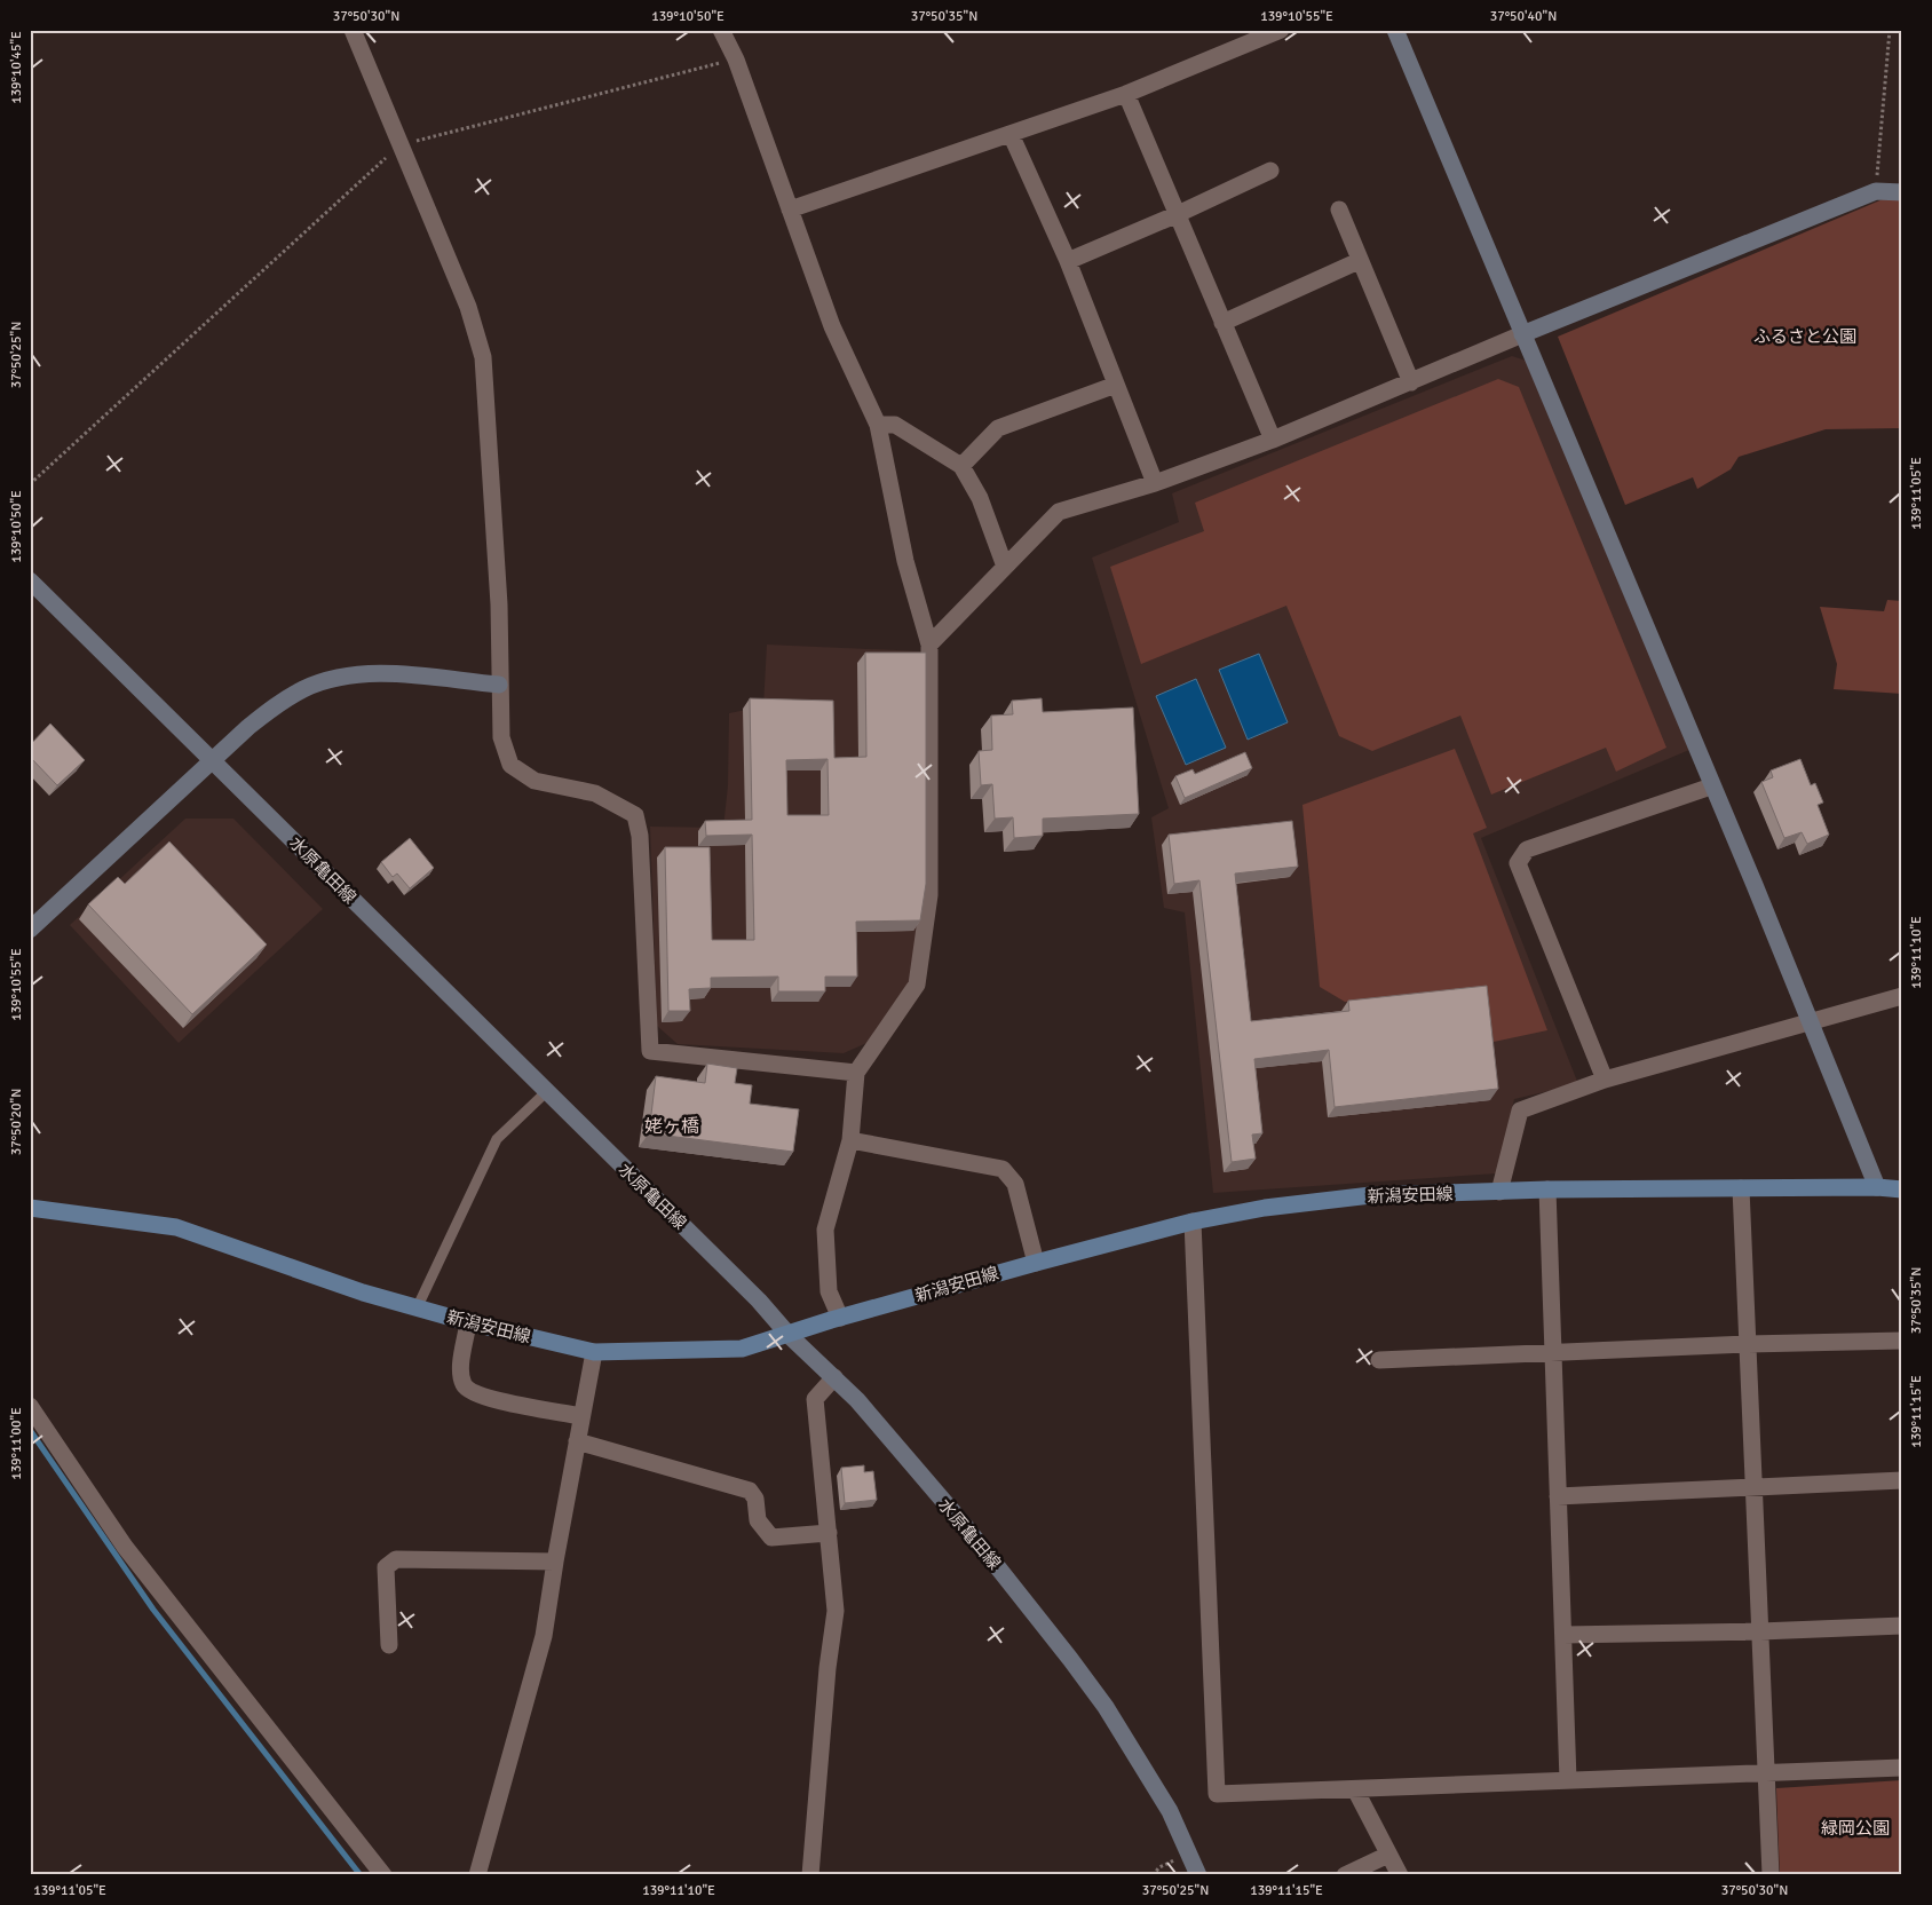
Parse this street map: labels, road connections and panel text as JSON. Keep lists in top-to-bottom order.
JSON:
{
  "streets": {
    "main road": ["新潟安田線"],
    "street": ["水原亀田線"]
  },
  "crossings": [
    ["水原亀田線", "新潟安田線"]
  ],
  "districts": ["姥ヶ橋"],
  "parks": ["ふるさと公園", "緑岡公園"],
  "coordinates": [
    "37°50'30\"N",
    "139°10'50\"E",
    "37°50'35\"N",
    "139°10'55\"E",
    "37°50'40\"N",
    "139°10'45\"E",
    "37°50'25\"N",
    "139°11'05\"E",
    "139°11'10\"E",
    "37°50'20\"N",
    "139°11'15\"E",
    "139°11'00\"E"
  ]
}
